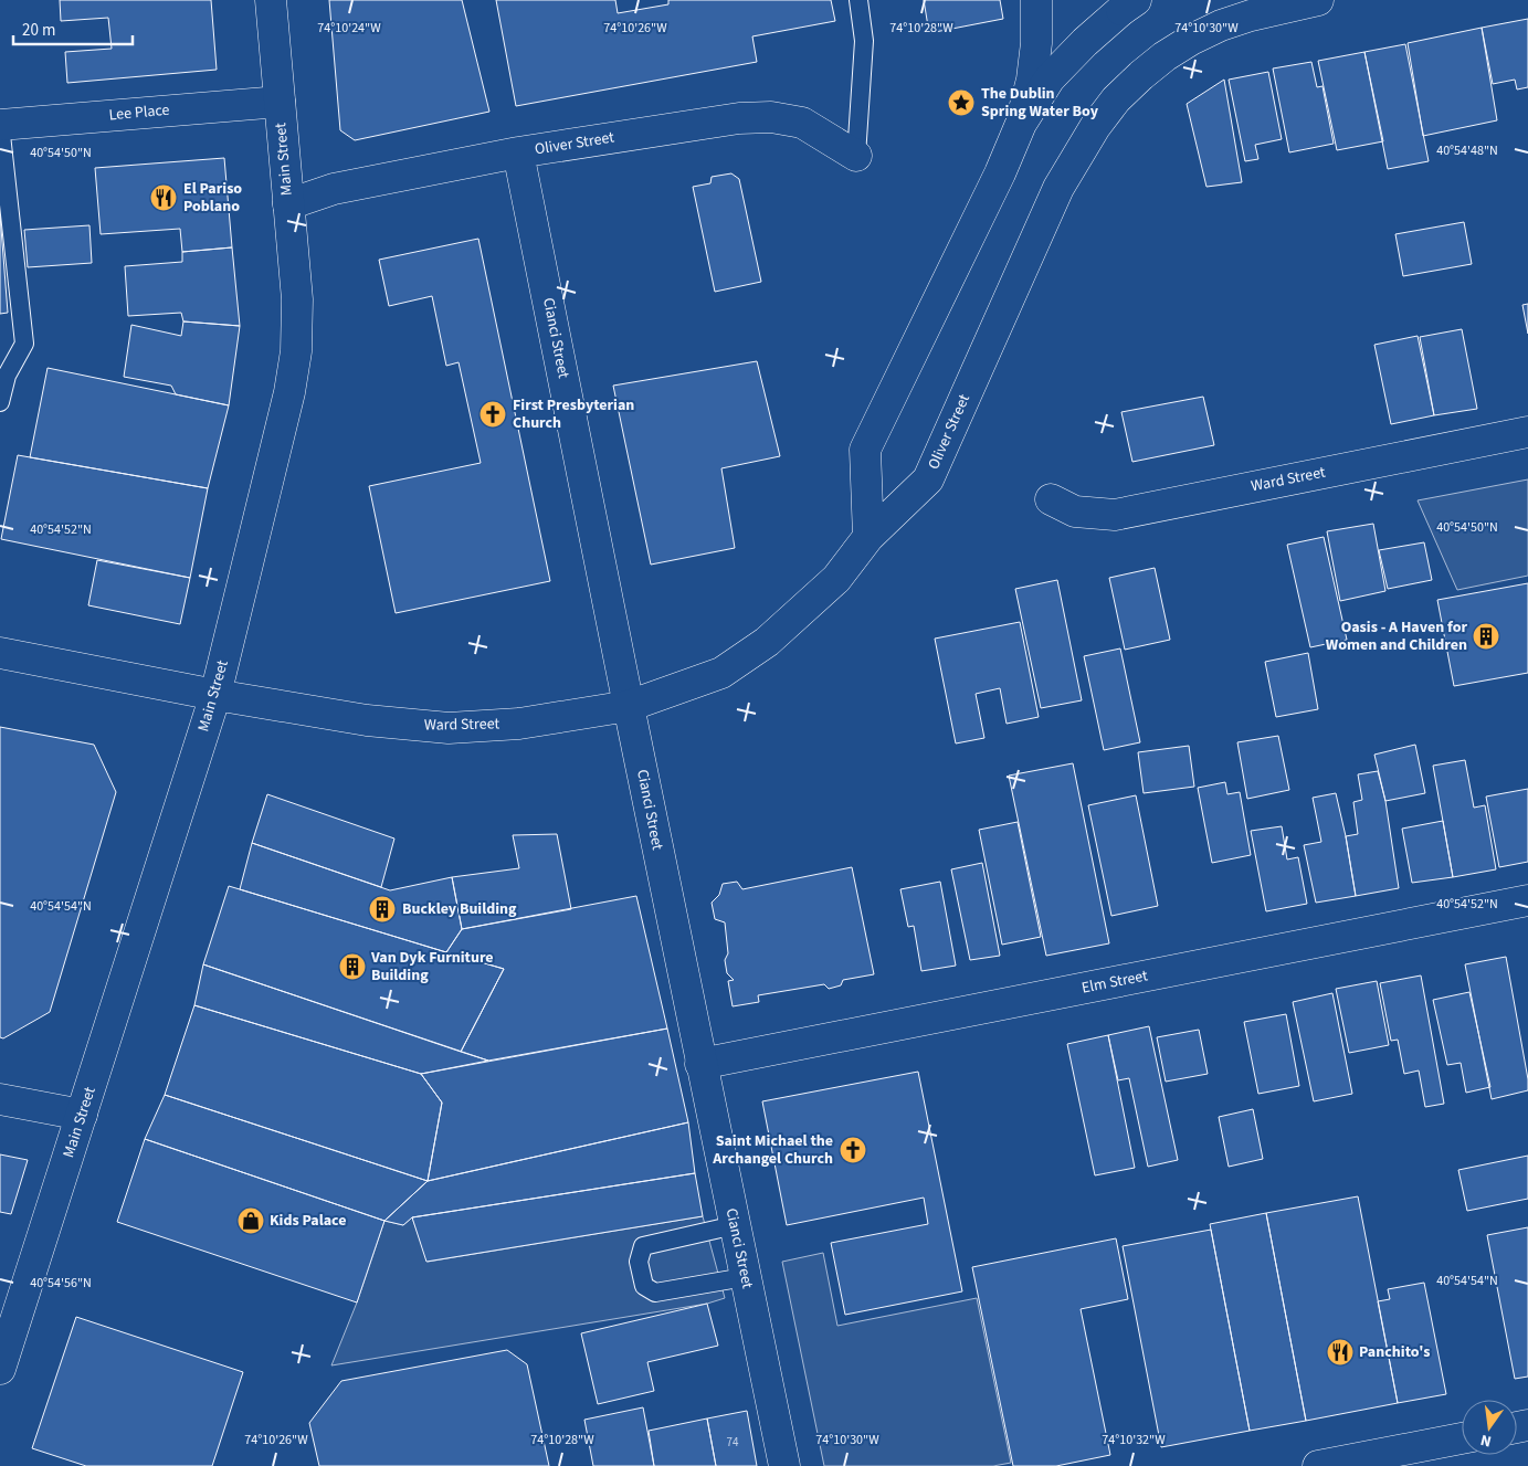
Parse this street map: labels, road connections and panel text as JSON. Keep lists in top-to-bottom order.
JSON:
{
  "streets": {
    "main road": [
      "Lee Place",
      "Oliver Street",
      "Main Street",
      "Cianci Street",
      "Ward Street",
      "Elm Street"
    ]
  },
  "crossings": [
    ["Lee Place", "Main Street"],
    ["Oliver Street", "Main Street"],
    ["Oliver Street", "Cianci Street"],
    ["Oliver Street", "Ward Street"],
    ["Main Street", "Ward Street"],
    ["Cianci Street", "Ward Street"],
    ["Cianci Street", "Elm Street"]
  ],
  "places": {
    "place": ["The Dublin Spring Water Boy"],
    "restaurant": ["El Pariso Poblano", "Panchito's"],
    "church": ["First Presbyterian Church", "Saint Michael the Archangel Church"],
    "building": ["Oasis - A Haven for Women and Children", "Buckley Building", "Van Dyk Furniture Building"],
    "shop": ["Kids Palace"]
  },
  "house_numbers": ["74"],
  "scale_bar": "20 m",
  "north": "bottom",
  "coordinates": [
    "74°10'26\"W",
    "74°10'28\"W",
    "74°10'30\"W",
    "74°10'24\"W",
    "40°54'48\"N",
    "40°54'50\"N",
    "40°54'52\"N",
    "40°54'54\"N",
    "40°54'56\"N",
    "74°10'32\"W"
  ]
}
